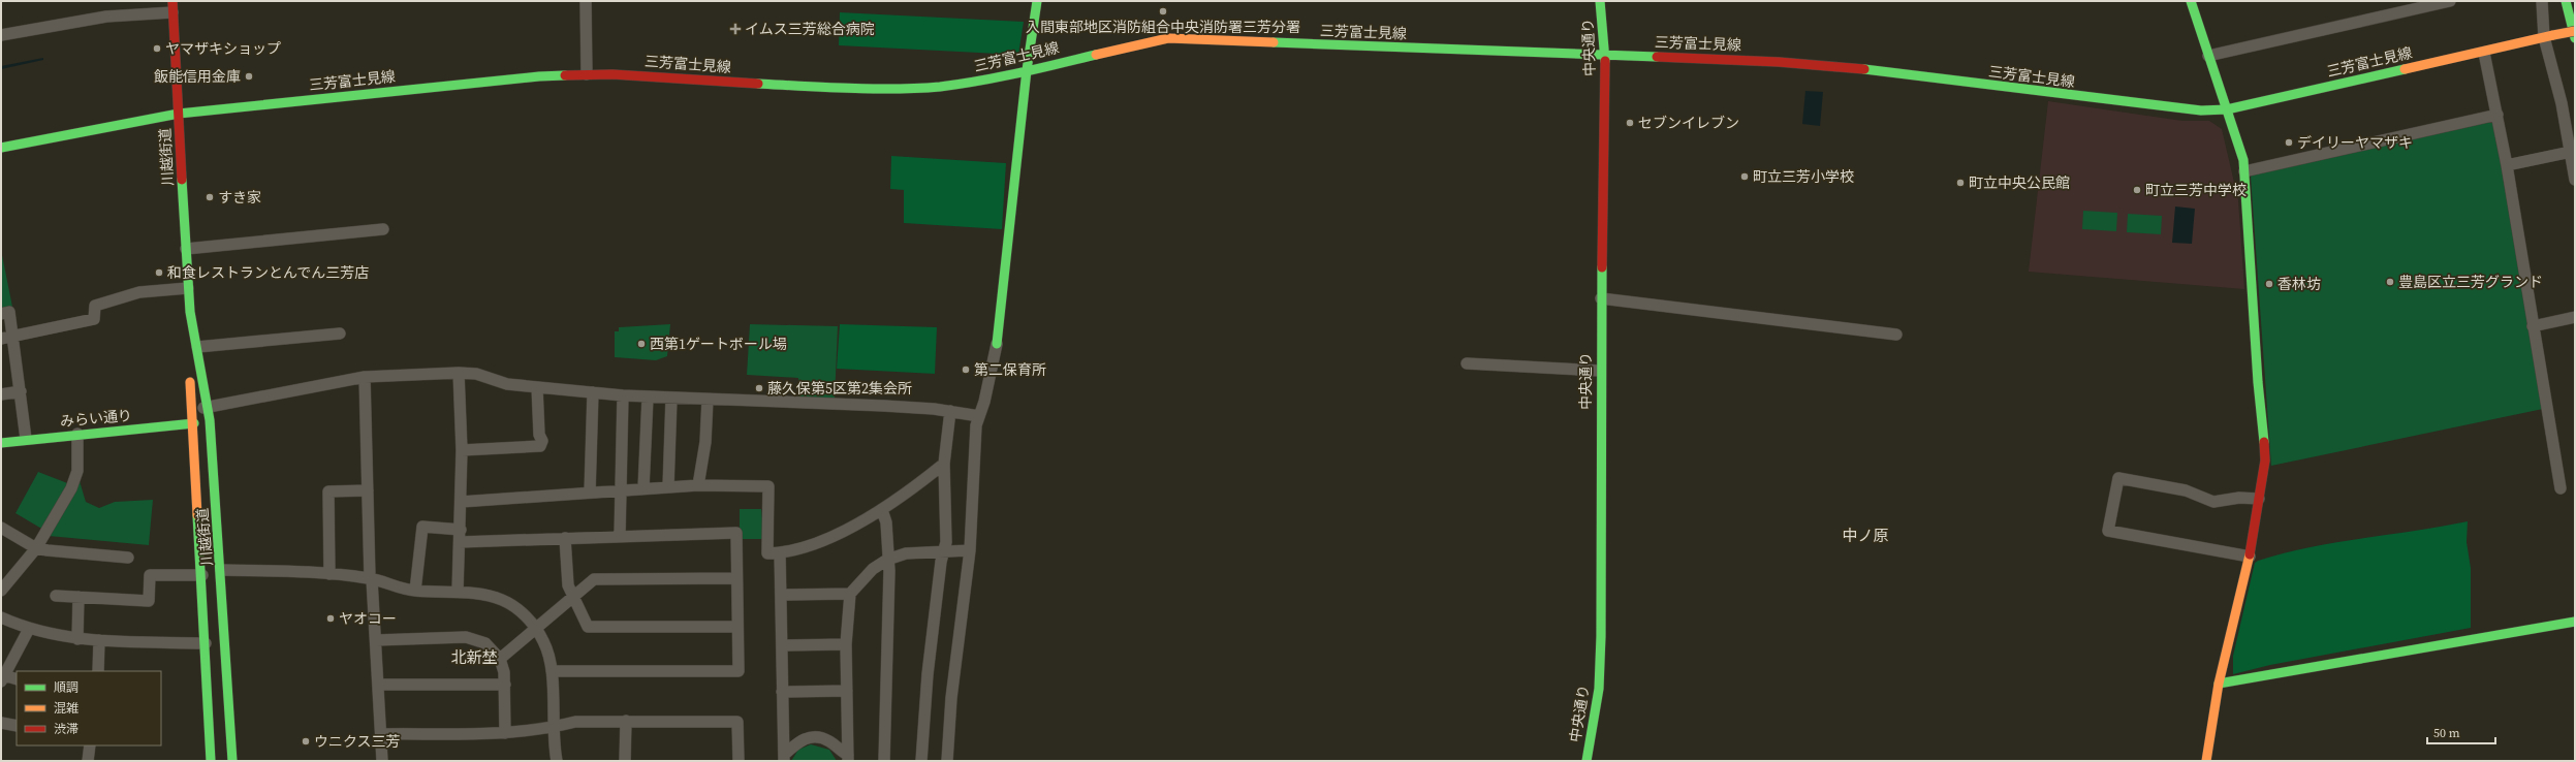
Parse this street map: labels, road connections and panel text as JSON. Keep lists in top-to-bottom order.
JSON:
{
  "streets": {
    "main road": [
      "三芳富士見線",
      "中央通り",
      "川越街道",
      "みらい通り"
    ]
  },
  "crossings": [
    ["三芳富士見線", "中央通り"],
    ["三芳富士見線", "川越街道"],
    ["川越街道", "みらい通り"]
  ],
  "districts": ["中ノ原", "北新埜"],
  "places": {
    "other": [
      "入間東部地区消防組合中央消防署三芳分署",
      "ヤマザキショップ",
      "飯能信用金庫",
      "セブンイレブン",
      "デイリーヤマザキ",
      "町立三芳小学校",
      "町立中央公民館",
      "町立三芳中学校",
      "すき家",
      "和食レストランとんでん三芳店",
      "豊島区立三芳グランド",
      "香林坊",
      "西第1ゲートボール場",
      "第二保育所",
      "藤久保第5区第2集会所",
      "ヤオコー",
      "ウニクス三芳"
    ],
    "health": ["イムス三芳総合病院"]
  },
  "legend": ["順調", "混雑", "渋滞"],
  "scale_bar": "50 m"
}
